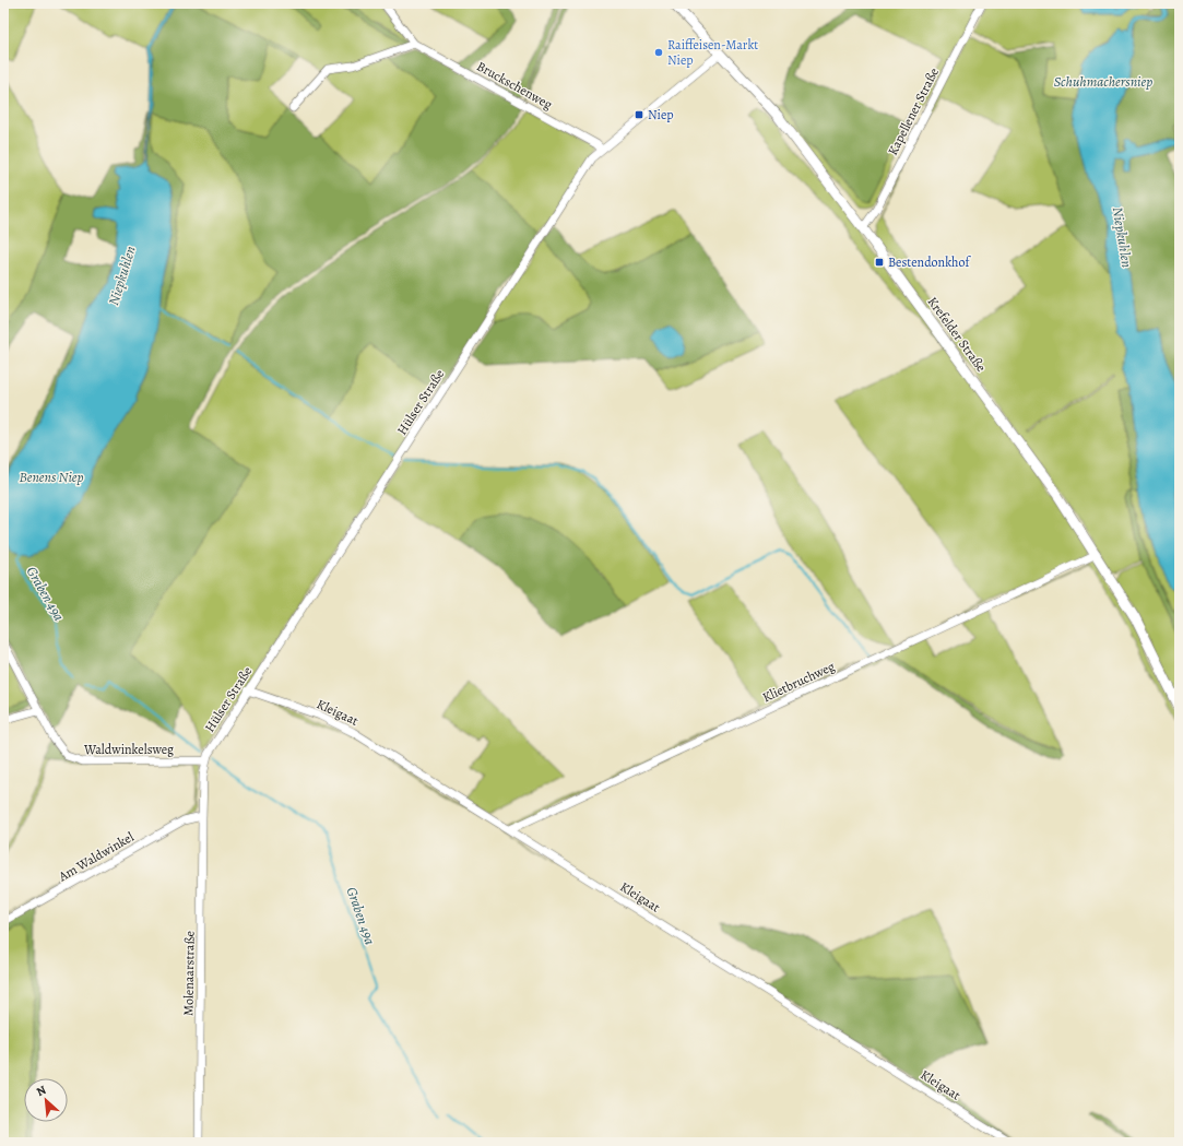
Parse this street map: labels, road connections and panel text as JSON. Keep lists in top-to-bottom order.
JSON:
{
  "streets": {
    "main road": ["Krefelder Straße"],
    "street": [
      "Bruckschenweg",
      "Kapellener Straße",
      "Hülser Straße",
      "Klietbruchweg",
      "Kleigaat",
      "Waldwinkelsweg",
      "Am Waldwinkel",
      "Molenaarstraße"
    ]
  },
  "crossings": [
    ["Bruckschenweg", "Hülser Straße"],
    ["Kapellener Straße", "Krefelder Straße"],
    ["Krefelder Straße", "Hülser Straße"],
    ["Krefelder Straße", "Klietbruchweg"],
    ["Hülser Straße", "Kleigaat"],
    ["Hülser Straße", "Waldwinkelsweg"],
    ["Hülser Straße", "Molenaarstraße"],
    ["Klietbruchweg", "Kleigaat"],
    ["Am Waldwinkel", "Molenaarstraße"]
  ],
  "water": [
    "Schuhmachersniep",
    "Niepkuhlen",
    "Benens Niep",
    "Graben 49a"
  ],
  "places": {
    "other": ["Raiffeisen-Markt Niep"],
    "transit": ["Niep", "Bestendonkhof"]
  },
  "north": "top left"
}
